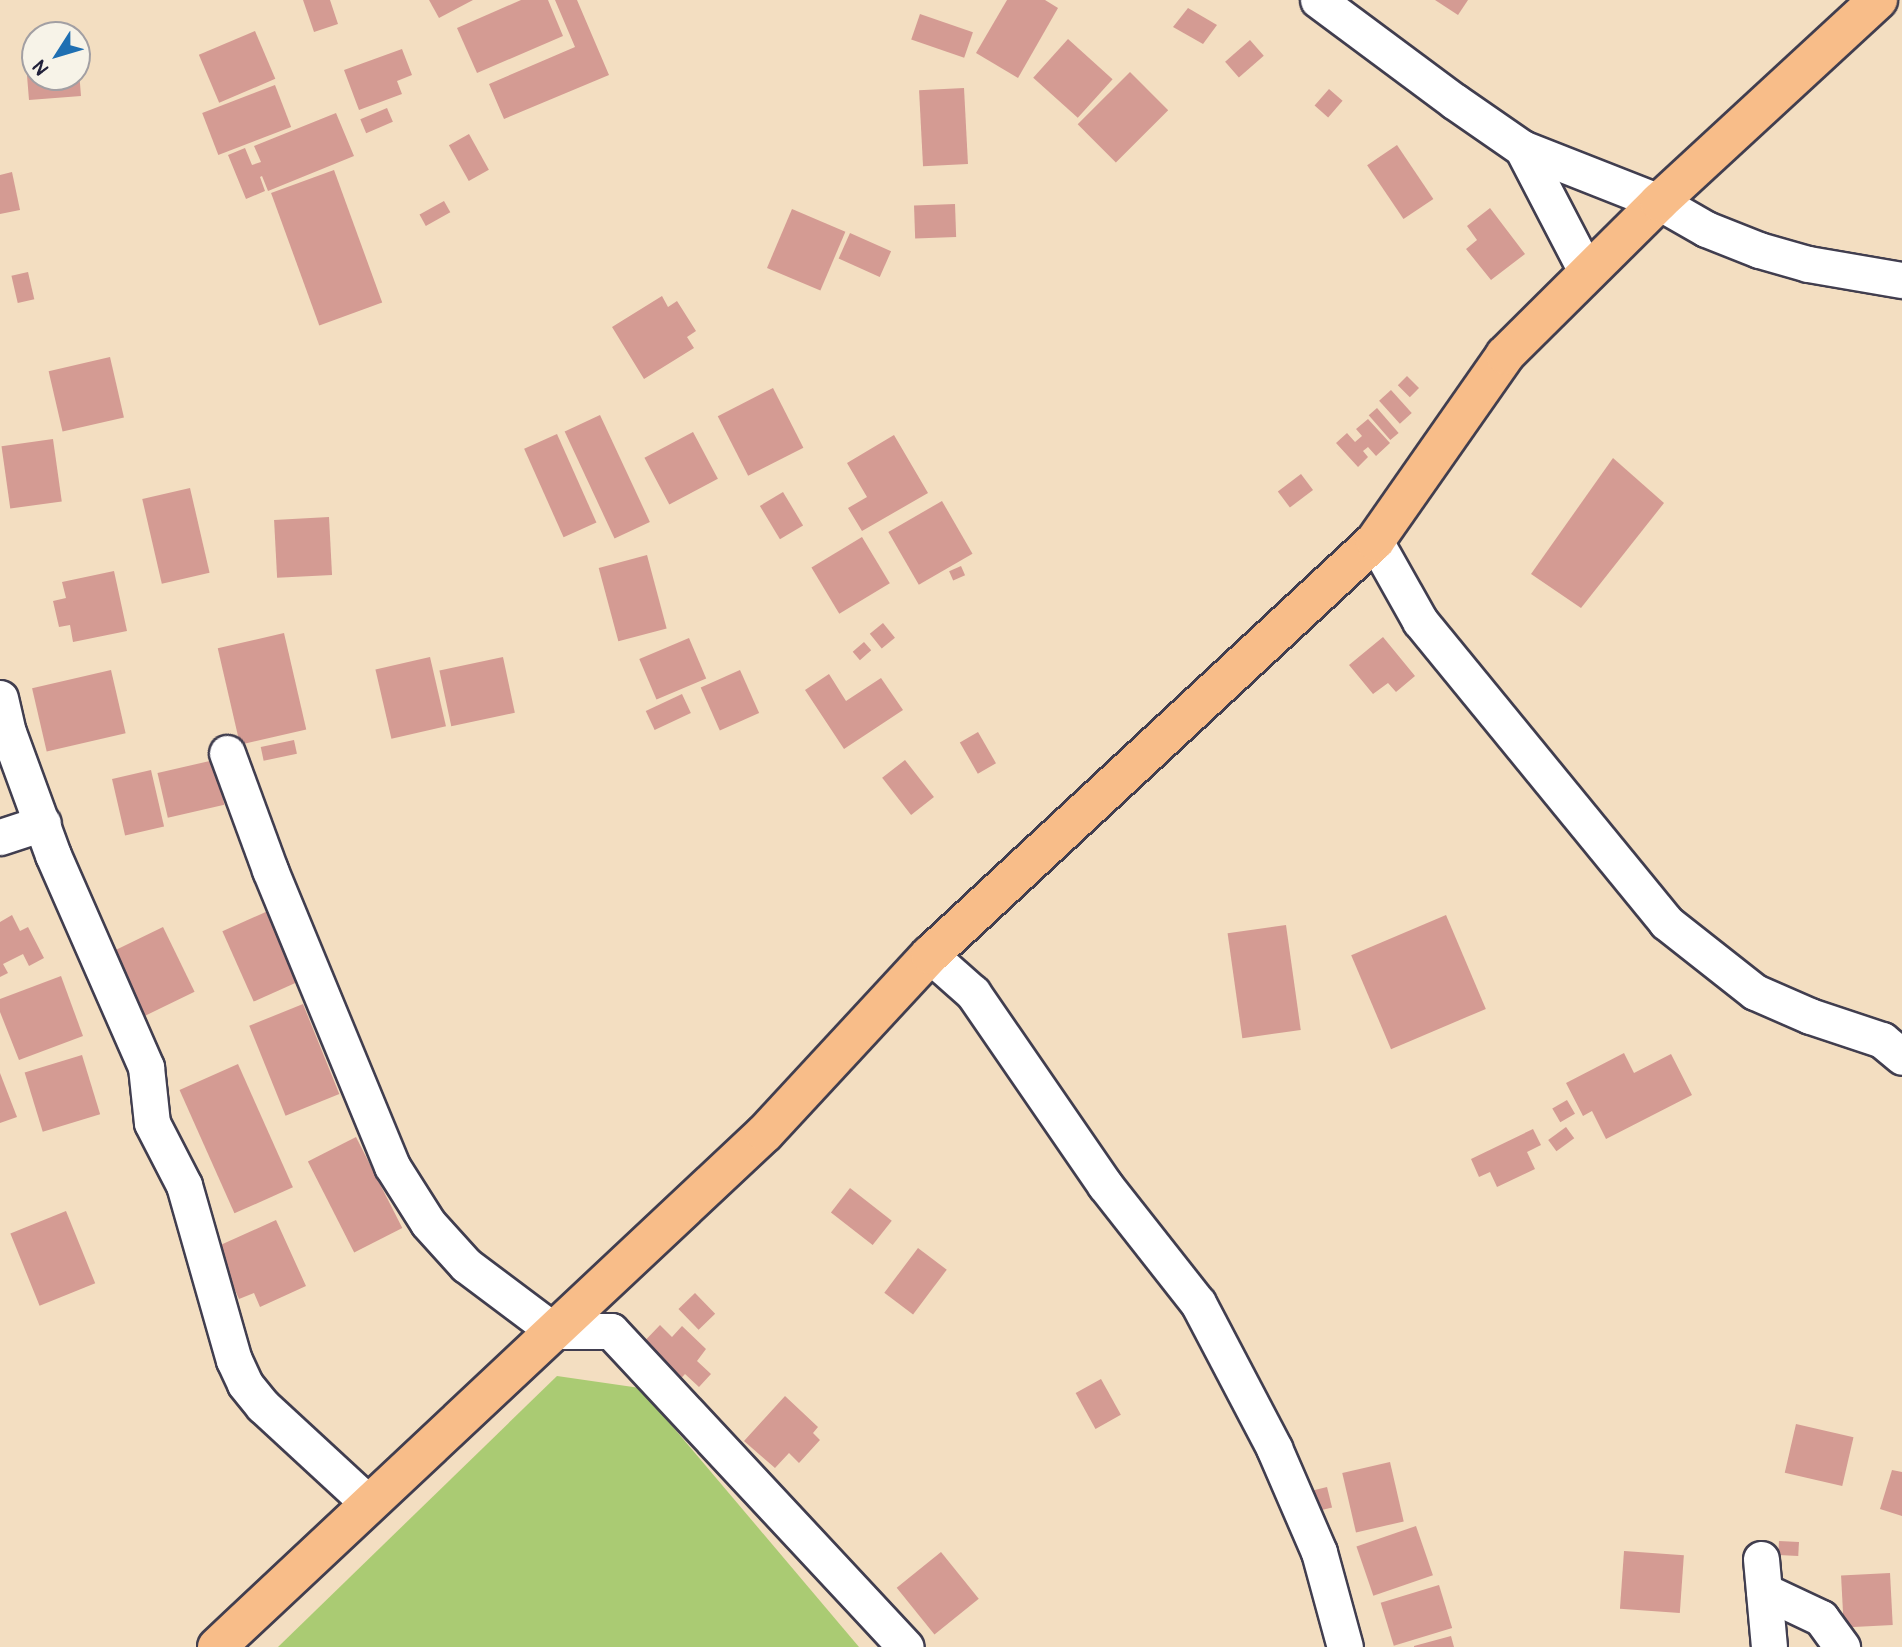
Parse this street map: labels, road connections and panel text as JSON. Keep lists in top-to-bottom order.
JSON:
{
  "north": "bottom left"
}
